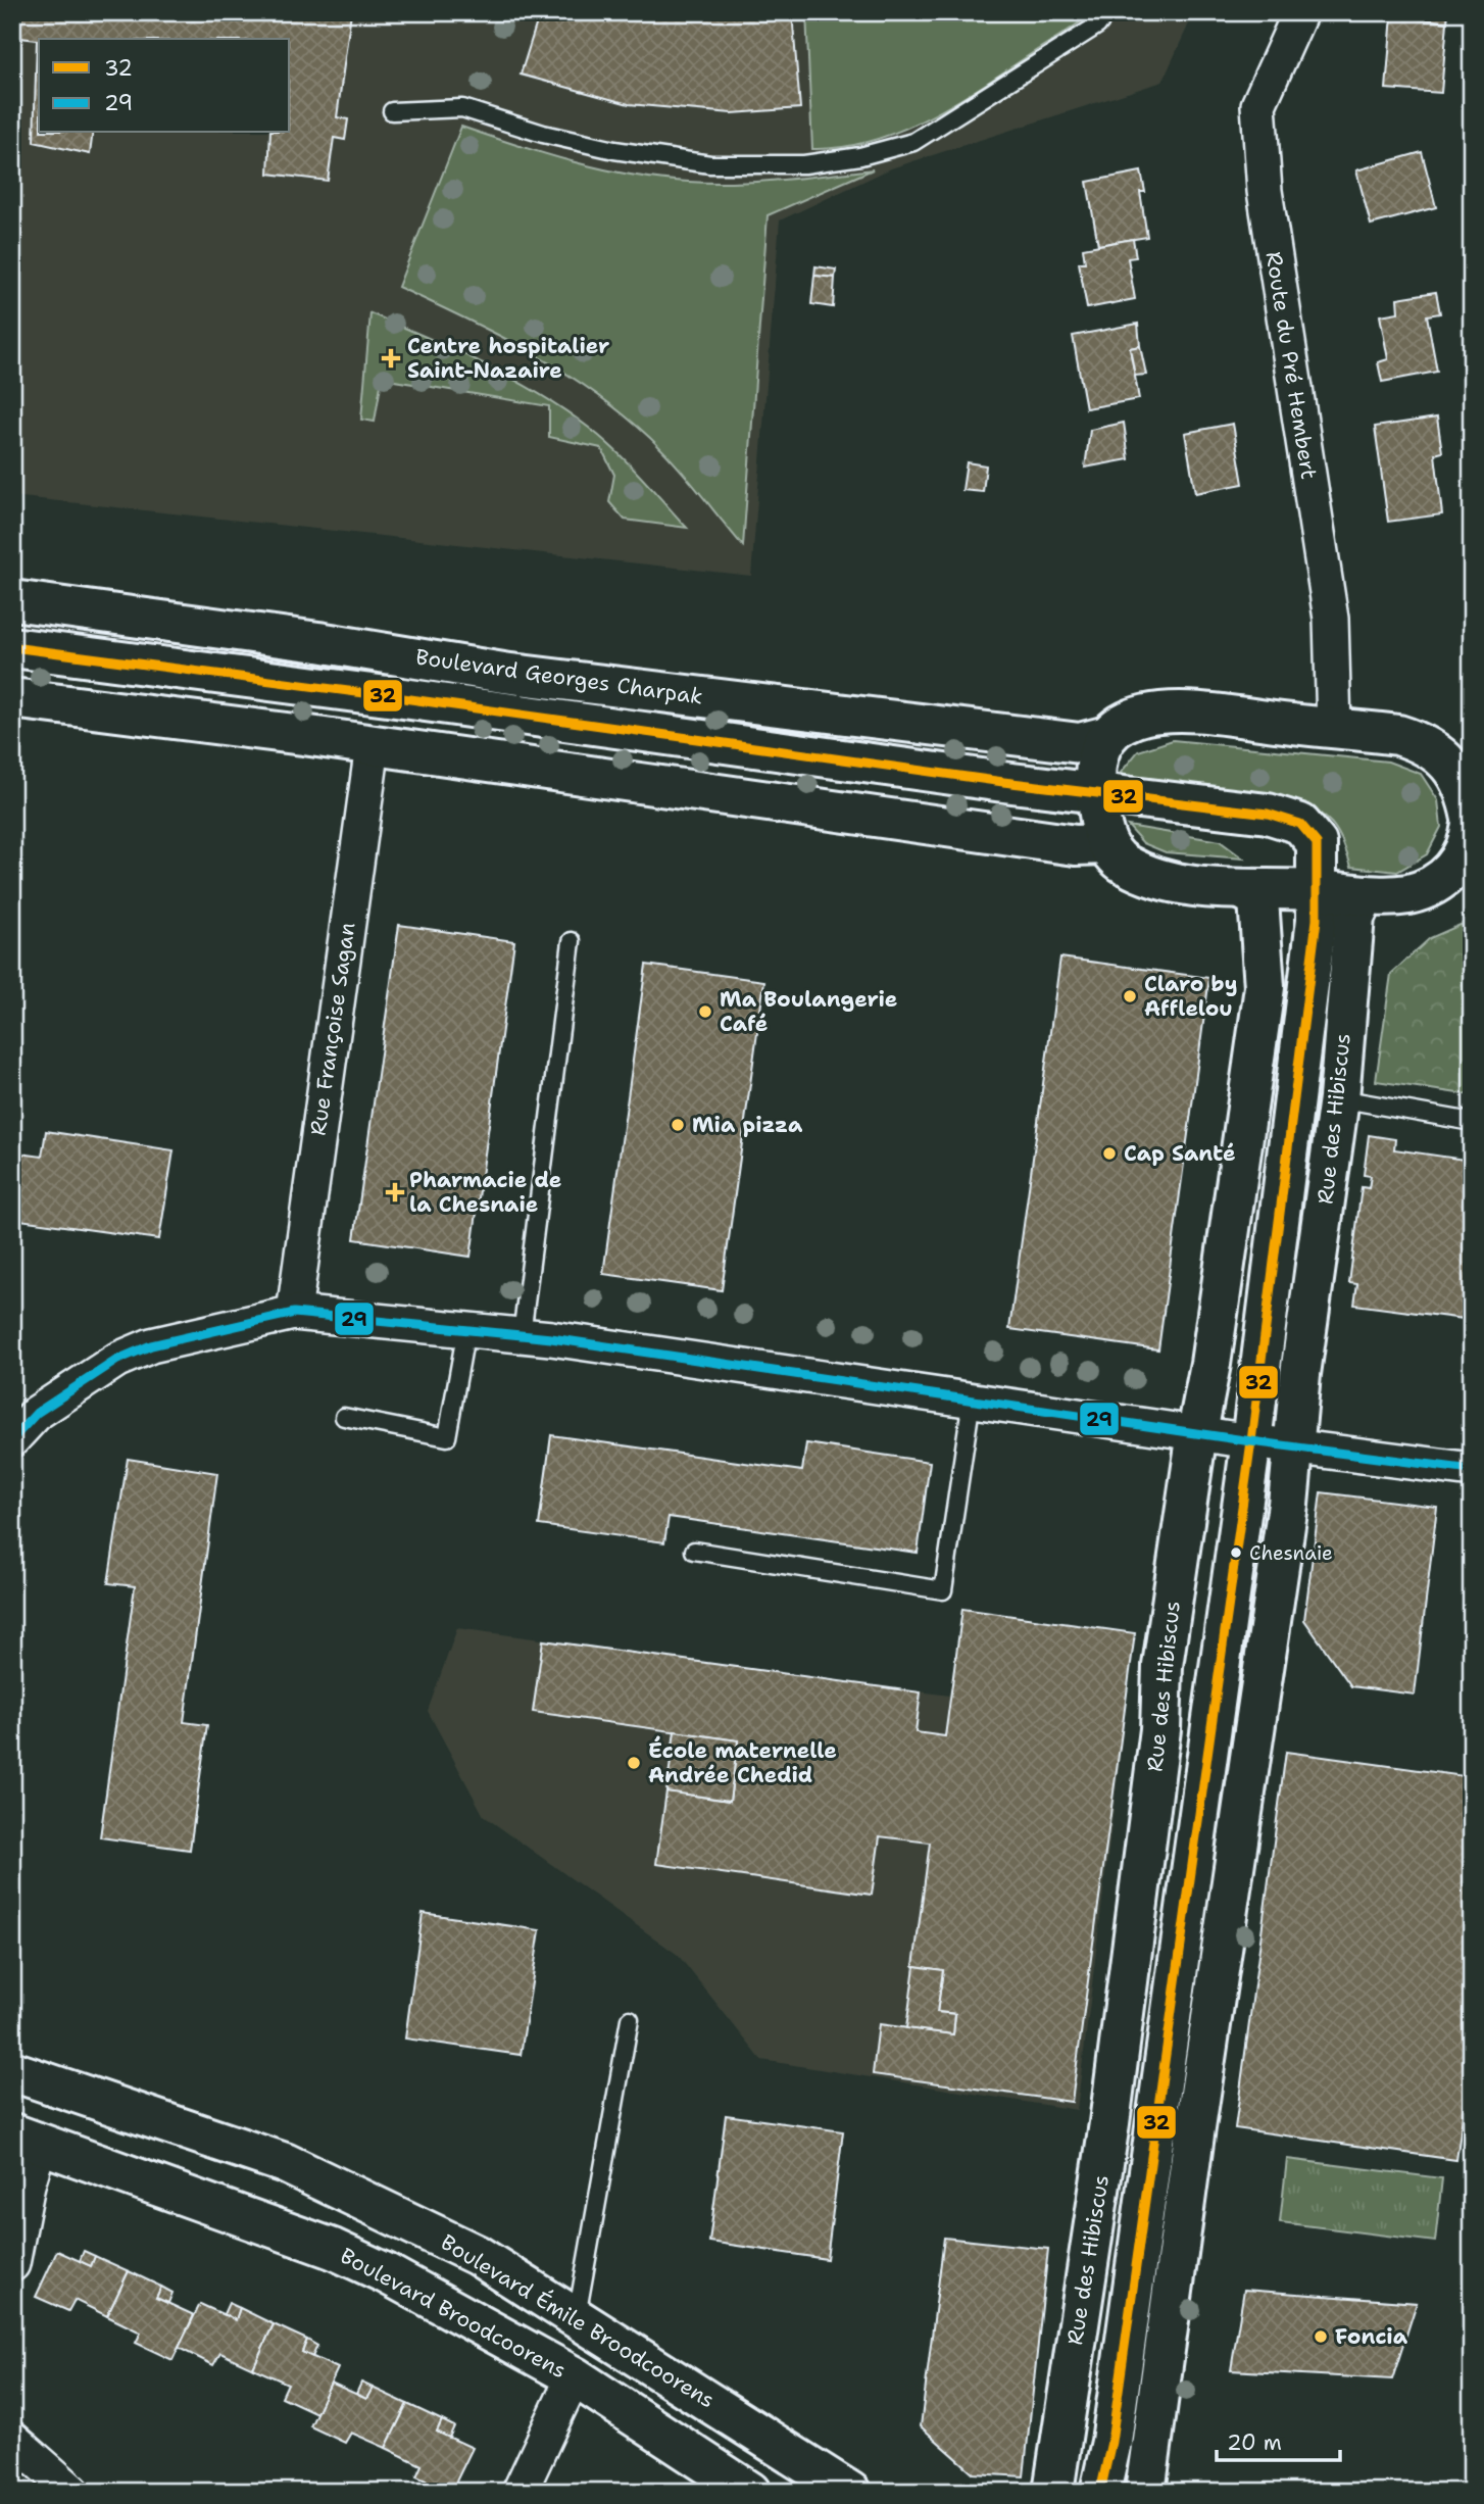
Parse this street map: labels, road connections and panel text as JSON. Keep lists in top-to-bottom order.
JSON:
{
  "streets": {
    "street": [
      "Route du Pré Hembert",
      "Boulevard Georges Charpak",
      "Rue Françoise Sagan",
      "Rue des Hibiscus",
      "Boulevard Broodcoorens",
      "Boulevard Émile Broodcoorens"
    ]
  },
  "crossings": [
    ["Boulevard Georges Charpak", "Rue des Hibiscus"]
  ],
  "places": {
    "health": ["Centre hospitalier Saint-Nazaire", "Pharmacie de la Chesnaie"],
    "other": [
      "Claro by Afflelou",
      "Ma Boulangerie Café",
      "Mia pizza",
      "Cap Santé",
      "Chesnaie",
      "École maternelle Andrée Chedid",
      "Foncia"
    ]
  },
  "lines": ["transit line 32", "transit line 29"],
  "legend": ["32", "29"],
  "scale_bar": "20 m"
}
